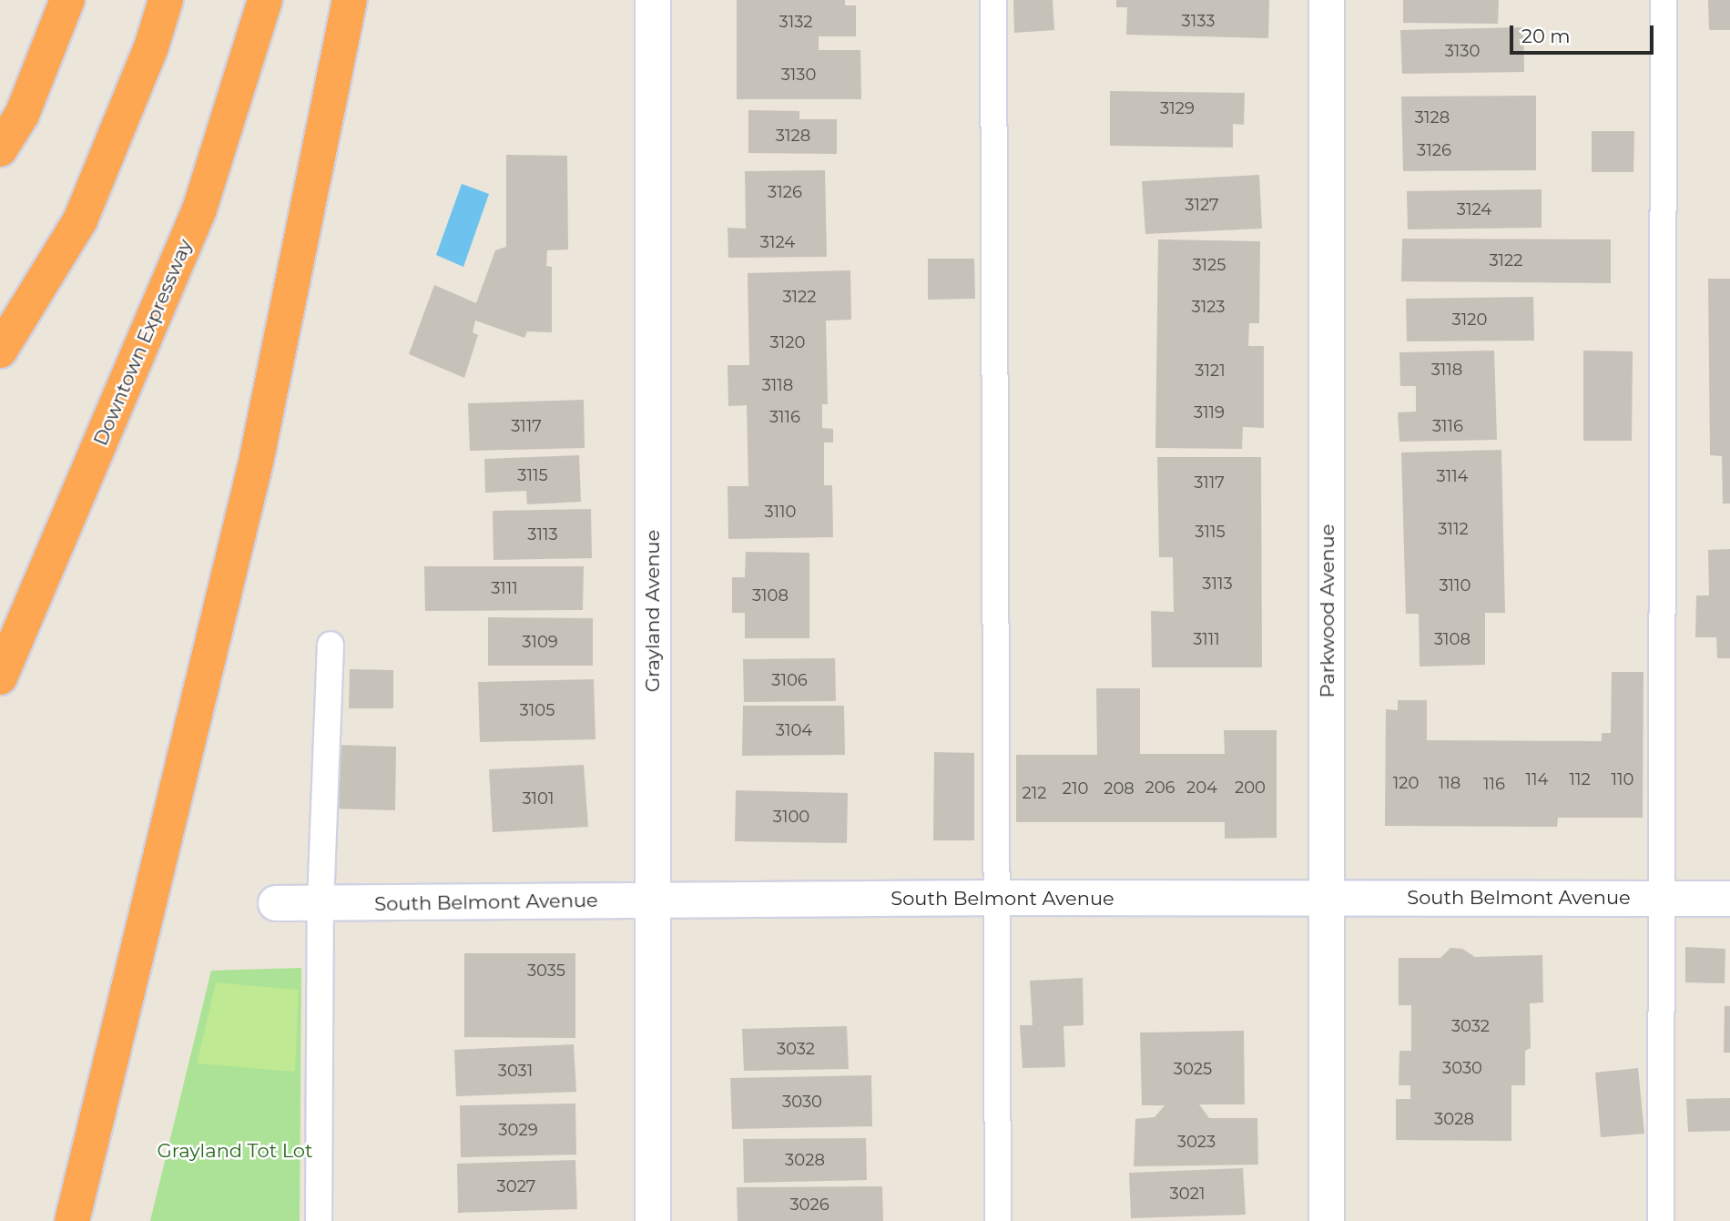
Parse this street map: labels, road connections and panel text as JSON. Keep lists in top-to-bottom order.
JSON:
{
  "streets": {
    "highway": ["Downtown Expressway"],
    "street": ["Grayland Avenue", "Parkwood Avenue", "South Belmont Avenue"]
  },
  "crossings": [
    ["Grayland Avenue", "South Belmont Avenue"],
    ["Parkwood Avenue", "South Belmont Avenue"]
  ],
  "parks": ["Grayland Tot Lot"],
  "house_numbers": [
    "3133",
    "3132",
    "3130",
    "3130",
    "3129",
    "3128",
    "3128",
    "3126",
    "3126",
    "3127",
    "3124",
    "3124",
    "3122",
    "3125",
    "3122",
    "3123",
    "3120",
    "3120",
    "3118",
    "3121",
    "3118",
    "3119",
    "3116",
    "3117",
    "3116",
    "3115",
    "3114",
    "3117",
    "3110",
    "3112",
    "3115",
    "3113",
    "3113",
    "3110",
    "3111",
    "3108",
    "3111",
    "3108",
    "3109",
    "3106",
    "3105",
    "3104",
    "114",
    "112",
    "110",
    "120",
    "118",
    "116",
    "206",
    "204",
    "200",
    "210",
    "208",
    "212",
    "3101",
    "3100",
    "3035",
    "3032",
    "3032",
    "3030",
    "3025",
    "3031",
    "3030",
    "3028",
    "3029",
    "3023",
    "3028",
    "3027",
    "3021",
    "3026"
  ],
  "scale_bar": "20 m"
}
